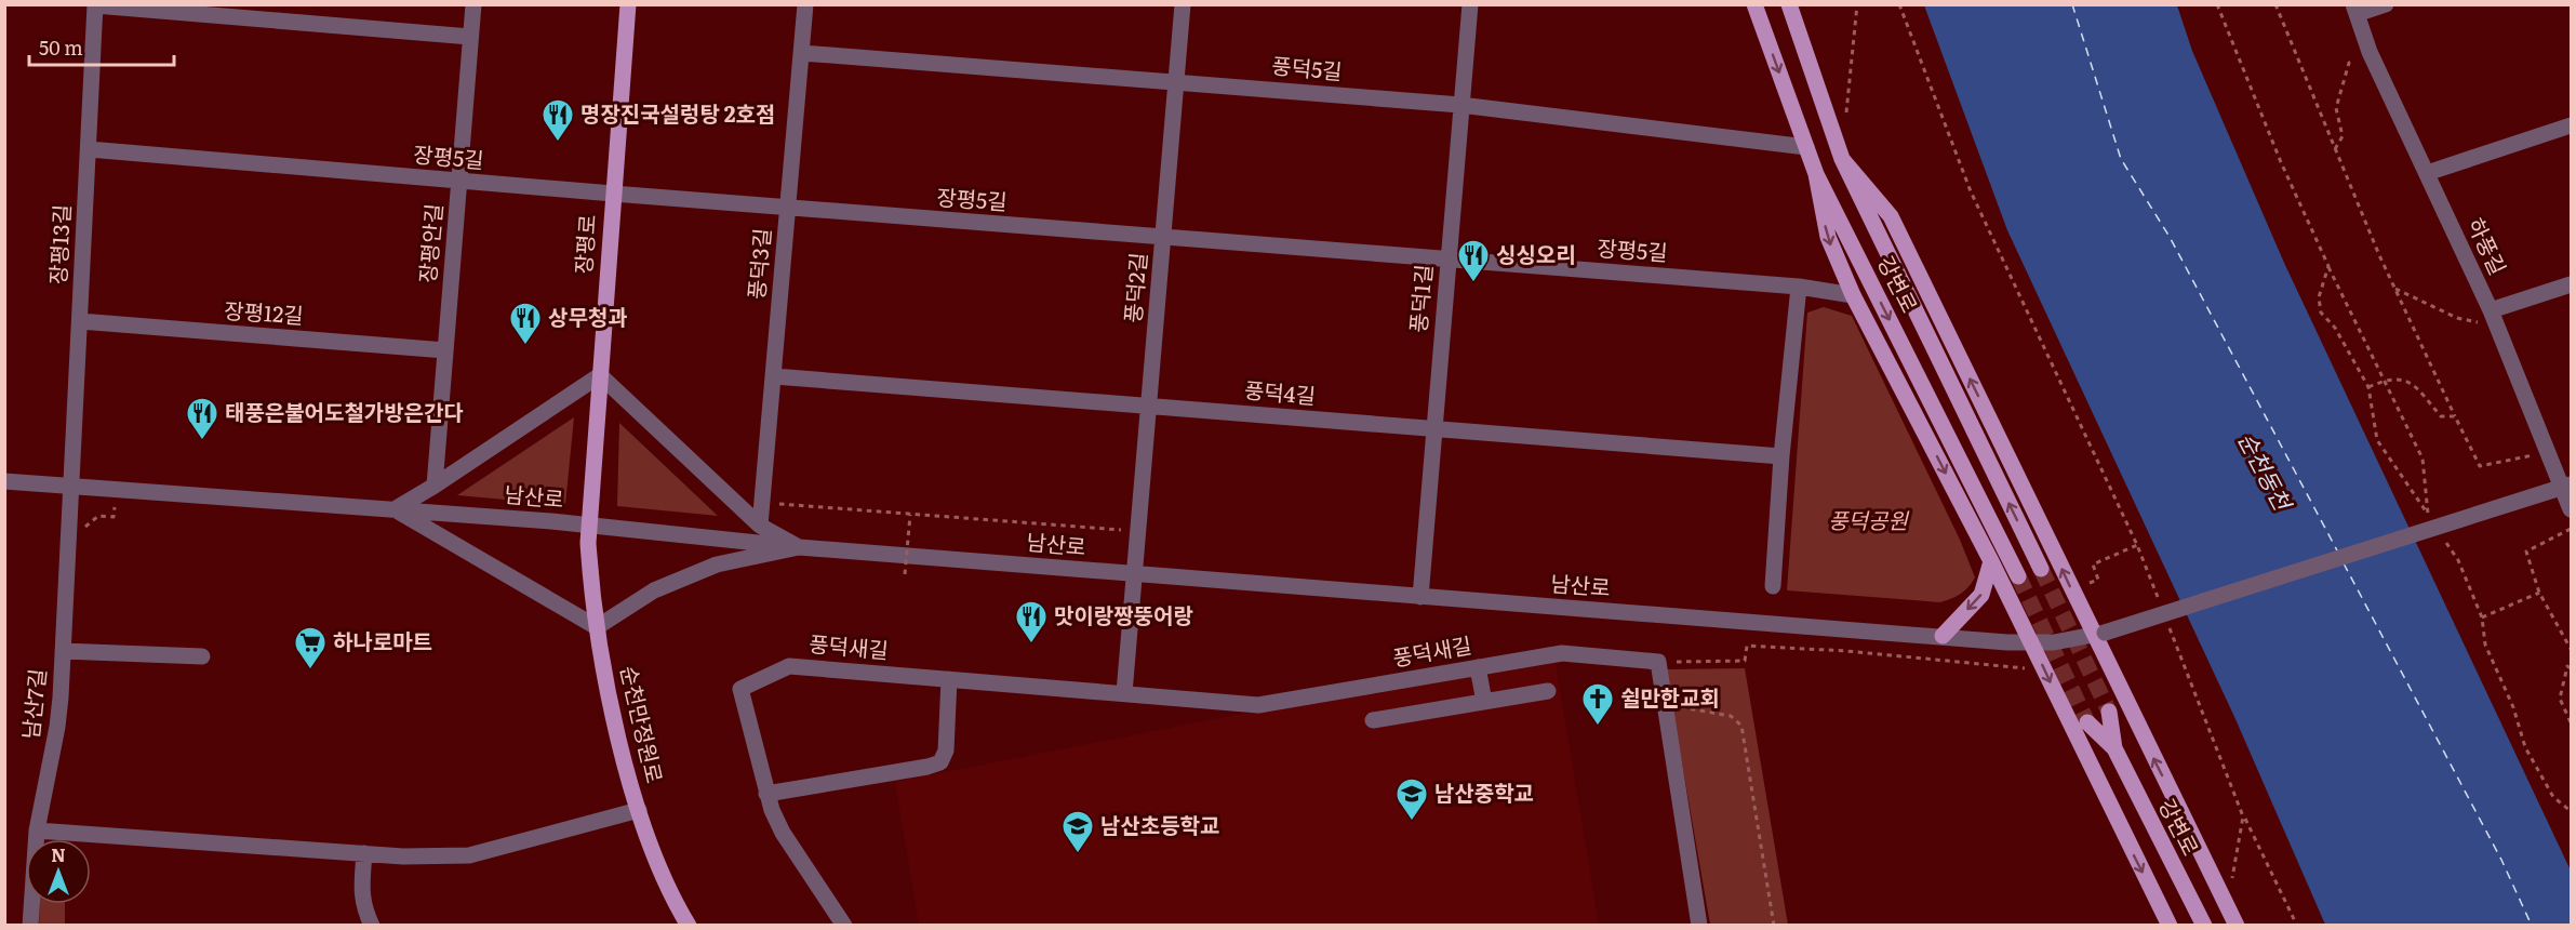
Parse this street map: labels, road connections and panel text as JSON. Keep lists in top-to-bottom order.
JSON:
{
  "streets": {
    "main road": ["장평로", "강변로", "순천만정원로"],
    "street": [
      "풍덕5길",
      "장평5길",
      "장평안길",
      "장평13길",
      "하풍길",
      "풍덕3길",
      "풍덕2길",
      "풍덕1길",
      "장평12길",
      "풍덕4길",
      "남산로",
      "풍덕새길",
      "남산7길"
    ]
  },
  "crossings": [
    ["풍덕5길", "풍덕3길"],
    ["풍덕5길", "강변로"],
    ["풍덕5길", "풍덕2길"],
    ["풍덕5길", "풍덕1길"],
    ["장평5길", "장평안길"],
    ["장평5길", "장평13길"],
    ["장평5길", "장평로"],
    ["장평5길", "풍덕3길"],
    ["장평5길", "풍덕2길"],
    ["장평5길", "풍덕1길"],
    ["장평안길", "장평12길"],
    ["장평13길", "장평12길"],
    ["장평13길", "남산로"],
    ["장평13길", "남산7길"],
    ["장평로", "남산로"],
    ["장평로", "순천만정원로"],
    ["풍덕3길", "풍덕4길"],
    ["풍덕2길", "풍덕4길"],
    ["풍덕2길", "남산로"],
    ["풍덕2길", "풍덕새길"],
    ["풍덕1길", "풍덕4길"],
    ["풍덕1길", "남산로"],
    ["남산로", "남산7길"],
    ["남산로", "순천만정원로"]
  ],
  "water": ["순천동천"],
  "parks": ["풍덕공원"],
  "places": {
    "restaurant": [
      "명장진국설렁탕 2호점",
      "싱싱오리",
      "상무청과",
      "태풍은불어도철가방은간다",
      "맛이랑짱뚱어랑"
    ],
    "supermarket": ["하나로마트"],
    "church": ["쉴만한교회"],
    "school or university": ["남산중학교", "남산초등학교"]
  },
  "scale_bar": "50 m",
  "north": "top"
}
